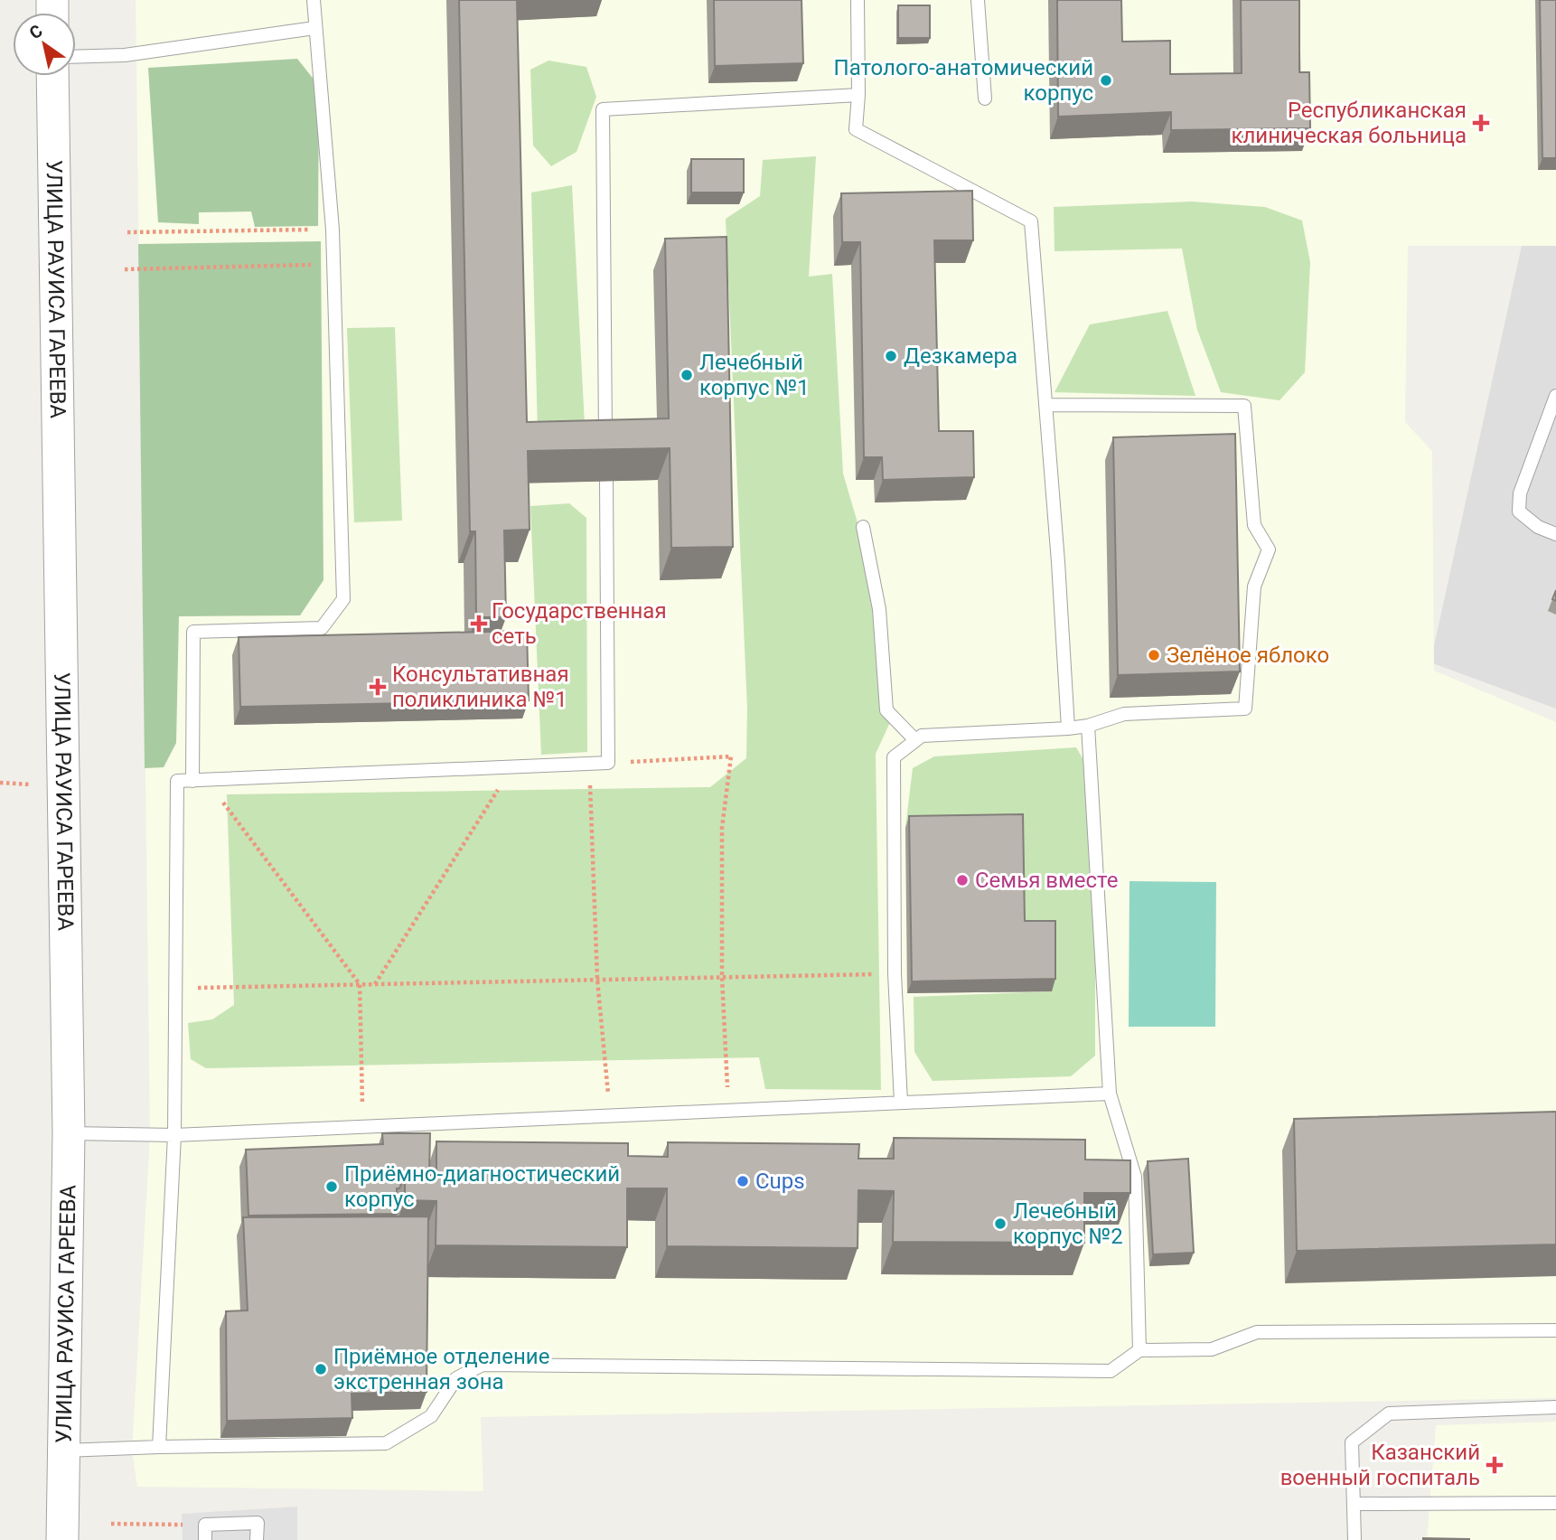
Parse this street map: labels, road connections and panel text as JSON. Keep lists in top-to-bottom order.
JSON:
{
  "streets": {
    "street": ["УЛИЦА РАУИСА ГАРЕЕВА"]
  },
  "places": {
    "other": [
      "Патолого-анатомический корпус",
      "Дезкамера",
      "Лечебный корпус №1",
      "Зелёное яблоко",
      "Семья вместе",
      "Cups",
      "Приёмно-диагностический корпус",
      "Лечебный корпус №2",
      "Приёмное отделение экстренная зона"
    ],
    "health": [
      "Республиканская клиническая больница",
      "Государственная сеть",
      "Консультативная поликлиника №1",
      "Казанский военный госпиталь"
    ]
  },
  "north": "top left"
}
